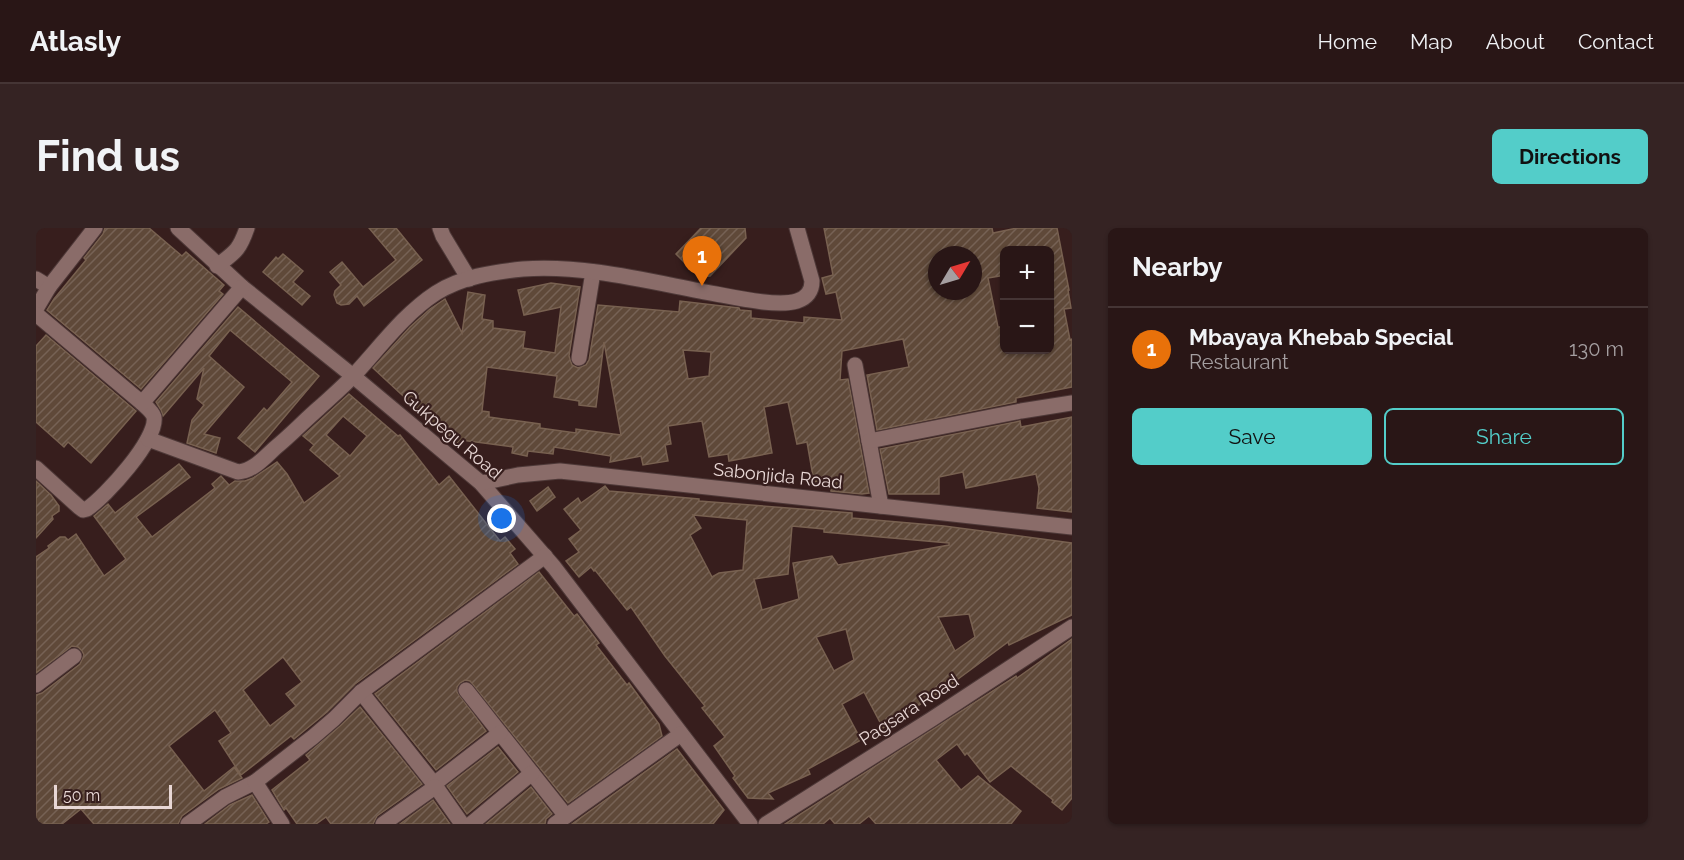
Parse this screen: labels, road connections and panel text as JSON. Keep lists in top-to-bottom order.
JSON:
{
  "streets": {
    "street": ["Gukpegu Road", "Sabonjida Road", "Pagsara Road"]
  },
  "crossings": [
    ["Gukpegu Road", "Sabonjida Road"]
  ],
  "scale_bar": "50 m",
  "north": "top right",
  "page": {
    "header": "Atlasly",
    "nav": [
      "Home",
      "Map",
      "About",
      "Contact"
    ],
    "buttons": [
      "Directions",
      ["Save", "Share"]
    ],
    "title": "Find us",
    "heading": "Nearby",
    "pins": "1",
    "map_buttons": ["+", "−"],
    "list": [
      {
        "mark": "1",
        "name": "Mbayaya Khebab Special",
        "note": "Restaurant",
        "value": "130 m"
      }
    ],
    "scale": "50 m"
  }
}
